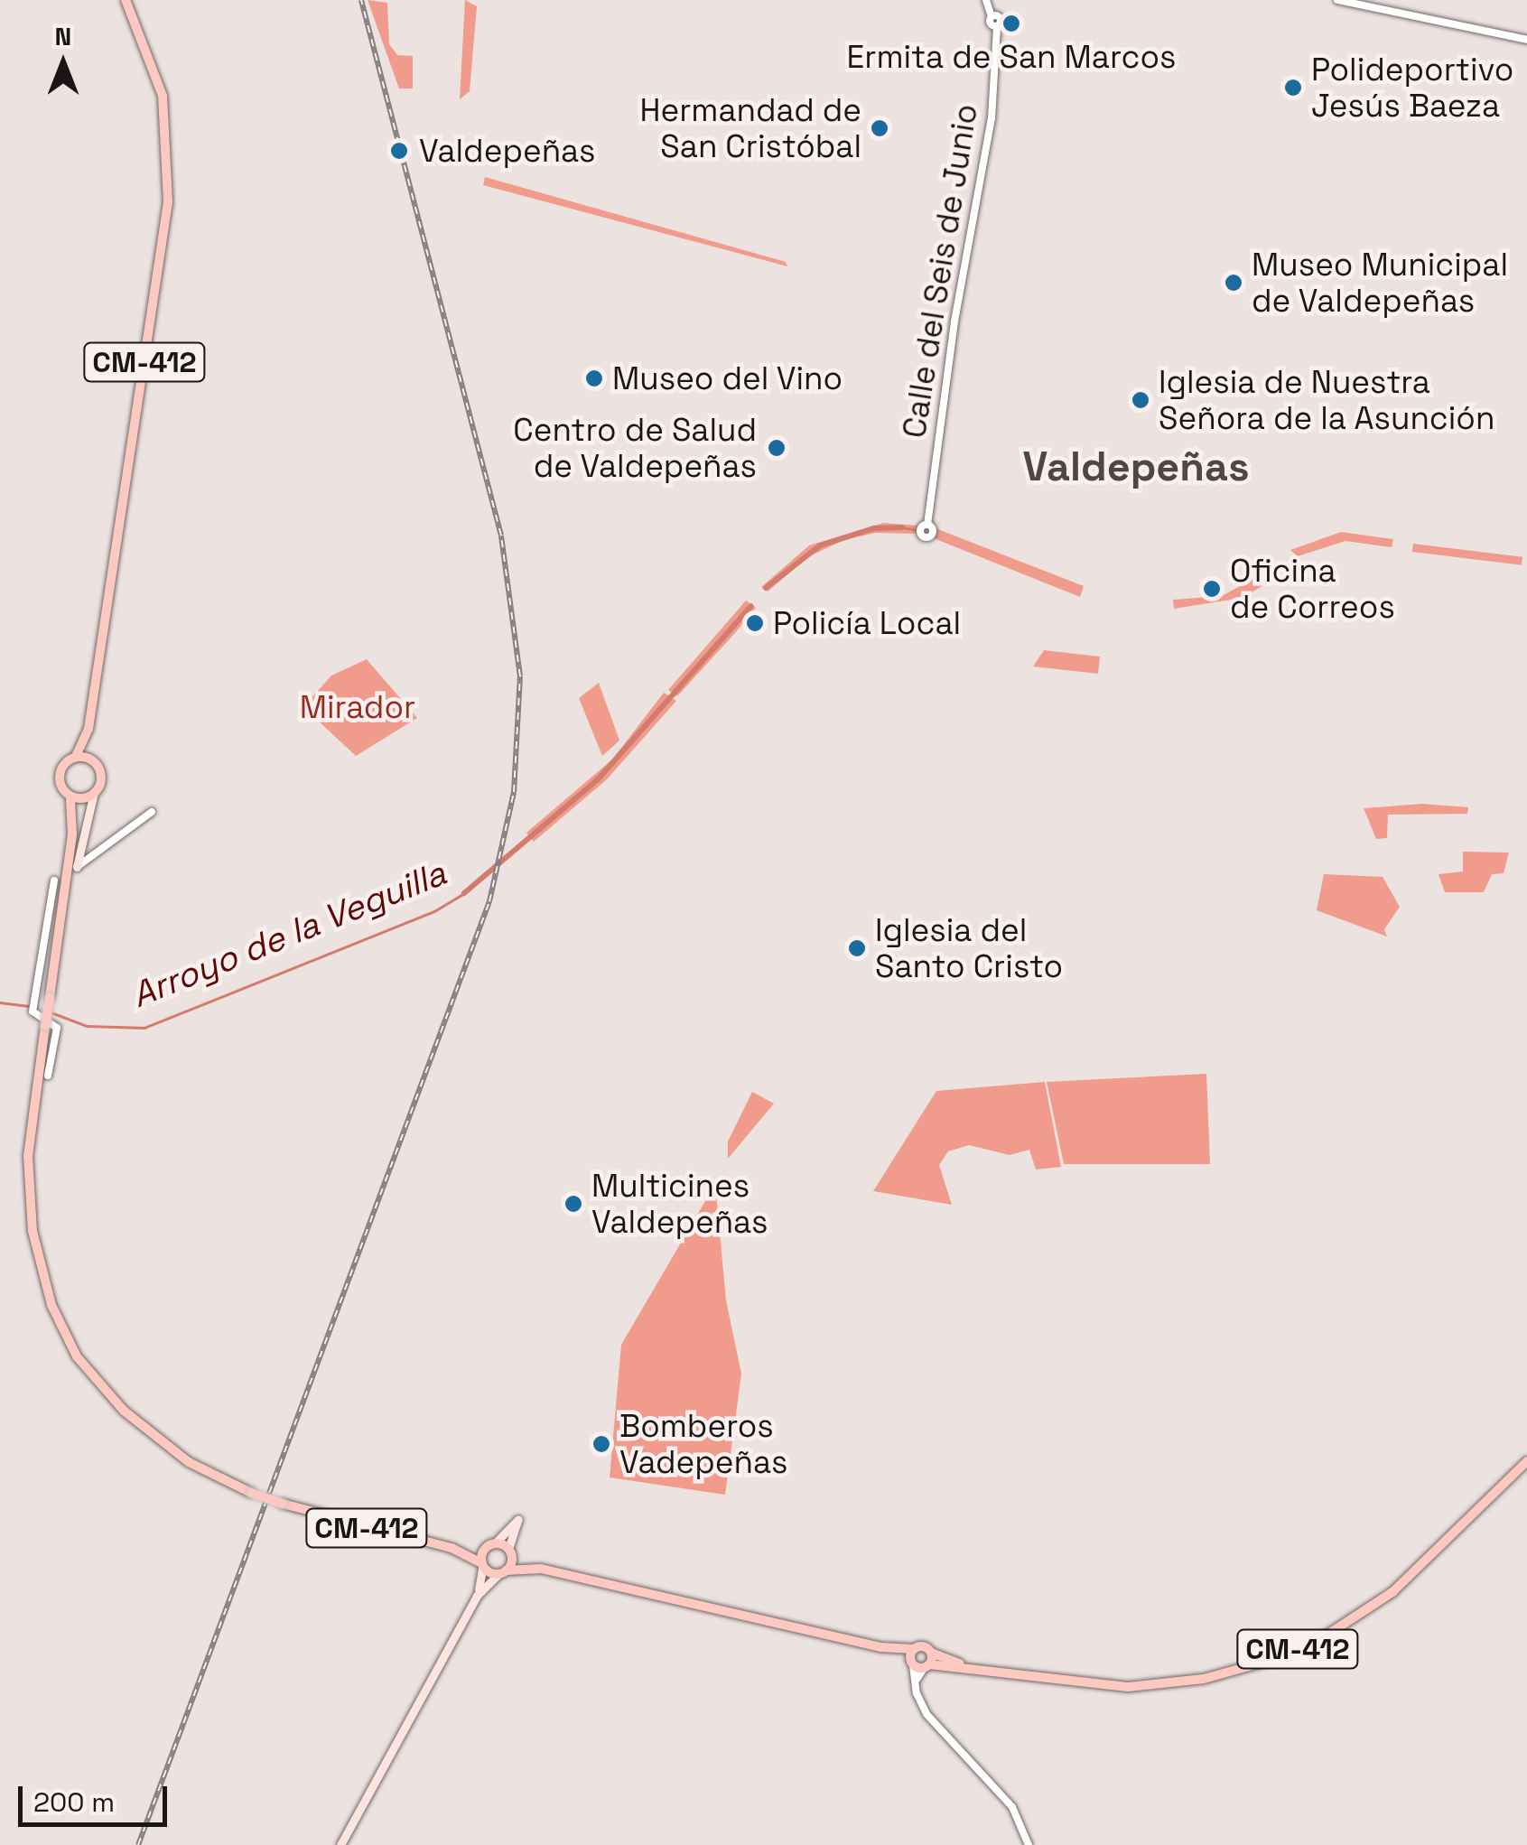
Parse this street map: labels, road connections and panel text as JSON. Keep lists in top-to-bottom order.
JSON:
{
  "streets": {
    "main road": ["CM-412"],
    "street": ["Calle del Seis de Junio"]
  },
  "districts": ["Valdepeñas"],
  "water": ["Arroyo de la Veguilla"],
  "parks": ["Mirador"],
  "places": [
    "Ermita de San Marcos",
    "Polideportivo Jesús Baeza",
    "Hermandad de San Cristóbal",
    "Valdepeñas",
    "Museo Municipal de Valdepeñas",
    "Museo del Vino",
    "Iglesia de Nuestra Señora de la Asunción",
    "Centro de Salud de Valdepeñas",
    "Oficina de Correos",
    "Policía Local",
    "Iglesia del Santo Cristo",
    "Multicines Valdepeñas",
    "Bomberos Vadepeñas"
  ],
  "scale_bar": "200 m",
  "north": "top"
}
